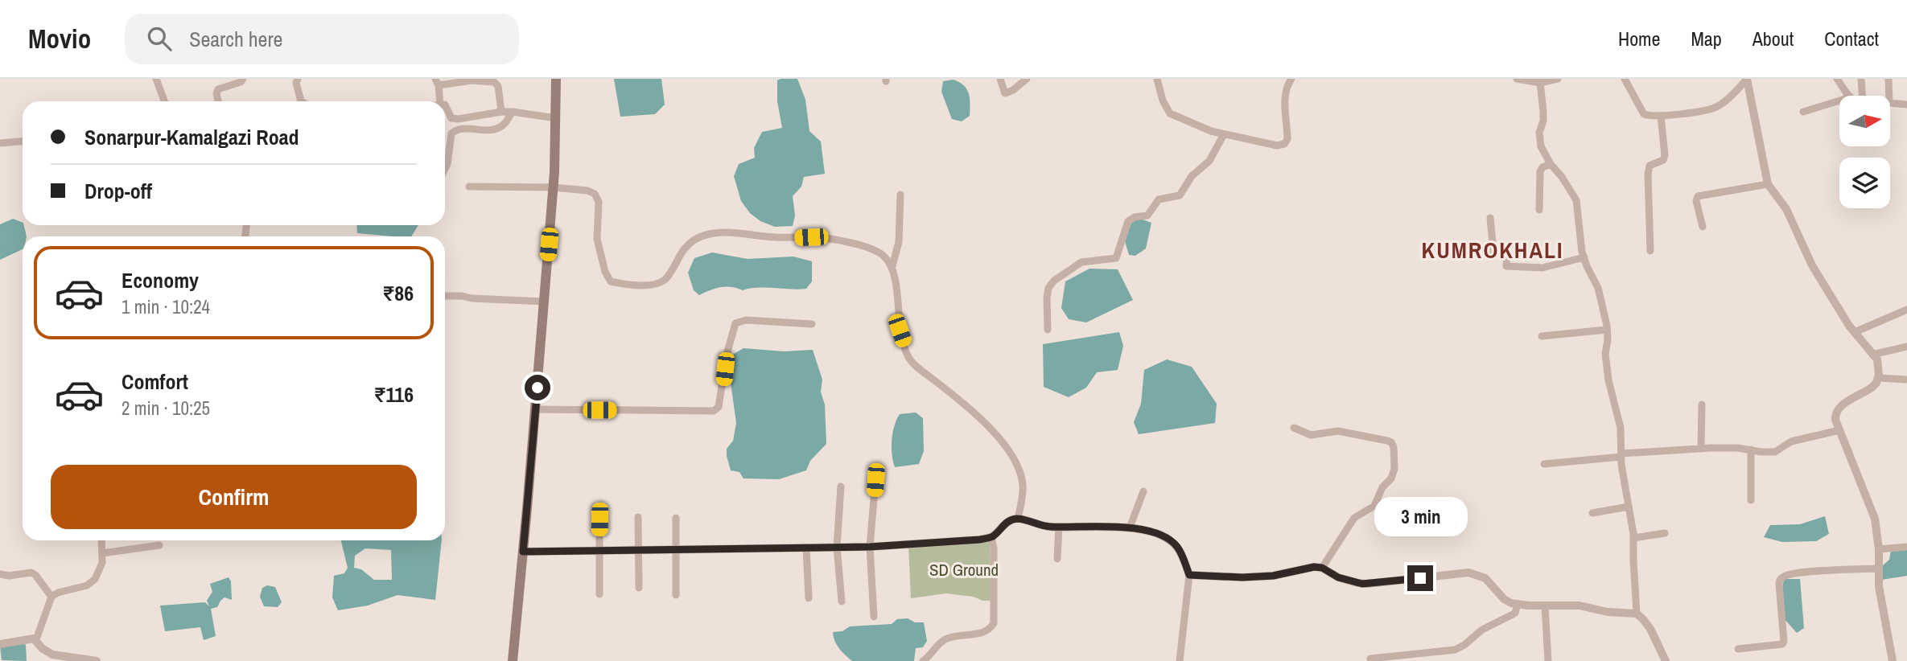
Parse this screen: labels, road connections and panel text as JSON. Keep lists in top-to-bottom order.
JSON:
{
  "districts": ["KUMROKHALI"],
  "parks": ["SD Ground"],
  "north": "right",
  "page": {
    "header": "Movio",
    "search": "Search here",
    "nav": [
      "Home",
      "Map",
      "About",
      "Contact"
    ],
    "banner": ["Sonarpur-Kamalgazi Road", "Drop-off"],
    "list": [
      {
        "name": "Economy",
        "note": "1 min · 10:24",
        "value": "₹86"
      },
      {
        "name": "Comfort",
        "note": "2 min · 10:25",
        "value": "₹116"
      }
    ],
    "buttons": "Confirm",
    "bubble": "3 min"
  }
}
